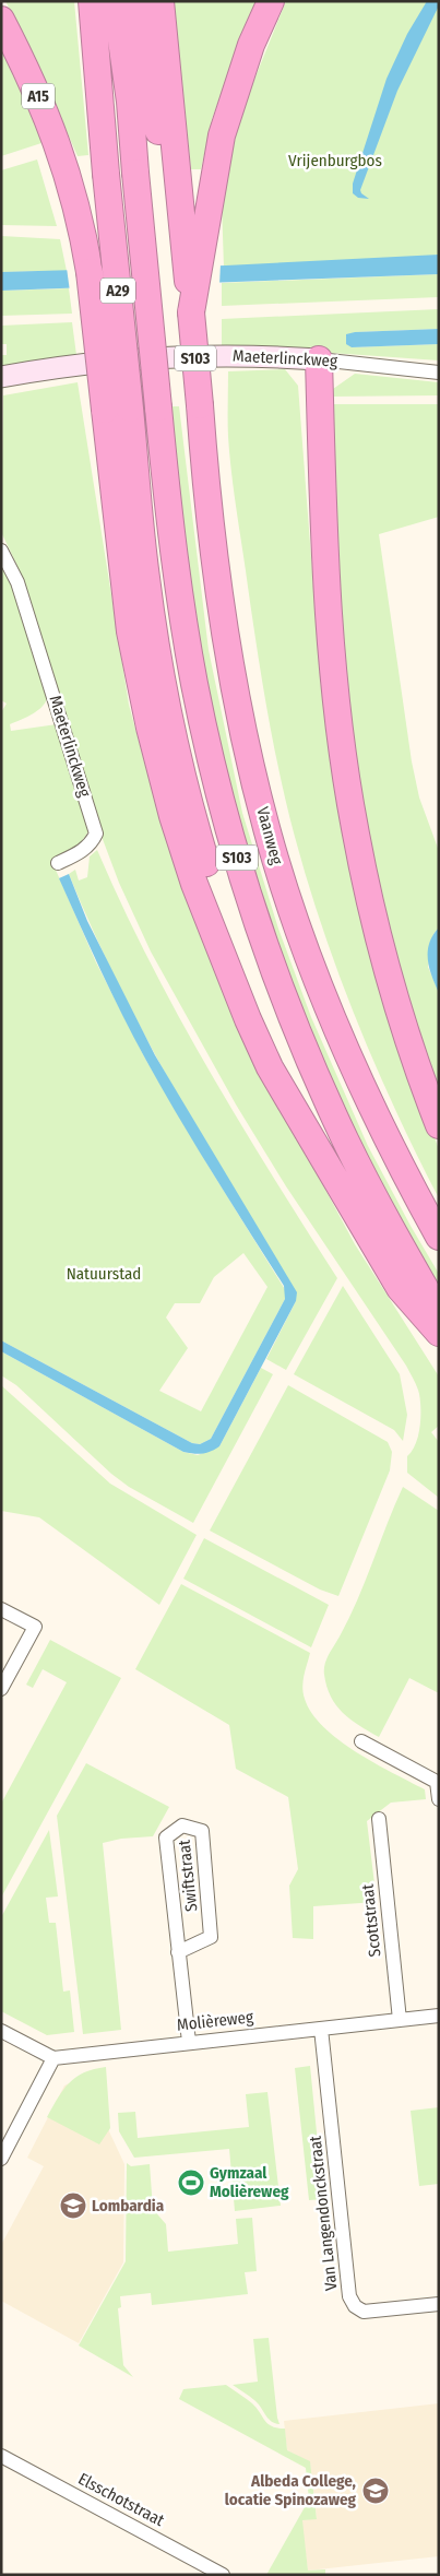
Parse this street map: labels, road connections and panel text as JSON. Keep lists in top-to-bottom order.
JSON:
{
  "streets": {
    "highway": [
      "A15",
      "A29",
      "S103",
      "Vaanweg"
    ],
    "street": [
      "Maeterlinckweg",
      "Swiftstraat",
      "Scottstraat",
      "Molièreweg",
      "Van Langendonckstraat",
      "Elsschotstraat"
    ]
  },
  "crossings": [
    ["A15", "A29"],
    ["A29", "S103"],
    ["Swiftstraat", "Molièreweg"],
    ["Scottstraat", "Molièreweg"],
    ["Molièreweg", "Van Langendonckstraat"]
  ],
  "parks": ["Vrijenburgbos", "Natuurstad"],
  "places": {
    "sports": ["Gymzaal Molièreweg"],
    "school or university": ["Lombardia", "Albeda College, locatie Spinozaweg"]
  }
}
